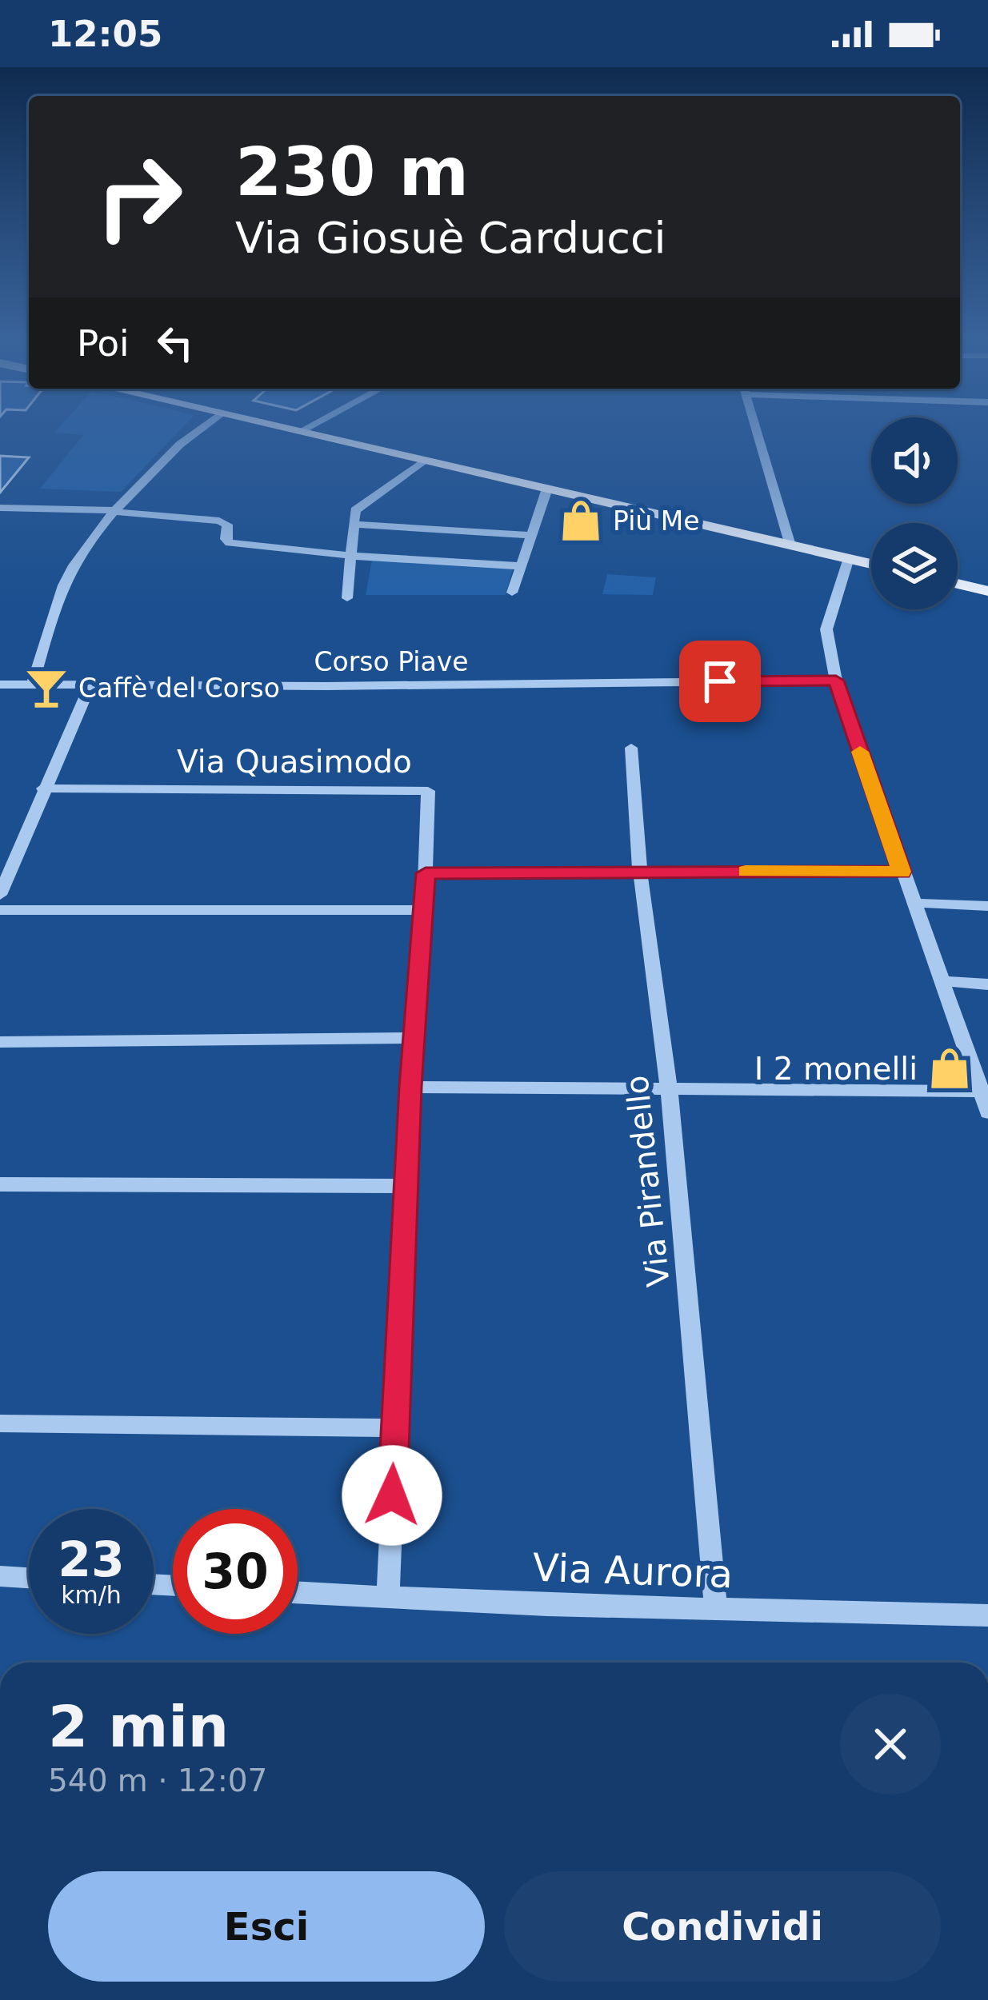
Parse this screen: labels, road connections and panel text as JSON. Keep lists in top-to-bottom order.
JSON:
{
  "streets": {
    "street": [
      "Corso Piave",
      "Via Quasimodo",
      "Via Pirandello",
      "Via Aurora"
    ]
  },
  "crossings": [
    ["Via Quasimodo", "Via Aurora"],
    ["Via Pirandello", "Via Aurora"]
  ],
  "places": {
    "shop": ["Più Me", "I 2 monelli"],
    "bar": ["Caffè del Corso"]
  },
  "page": {
    "status": "12:05",
    "turn": ["230 m", "Via Giosuè Carducci"],
    "then": "Poi",
    "speed": "23 km/h",
    "limit": "30",
    "heading": ["2 min", "540 m · 12:07"],
    "buttons": ["Esci", "Condividi"]
  }
}
